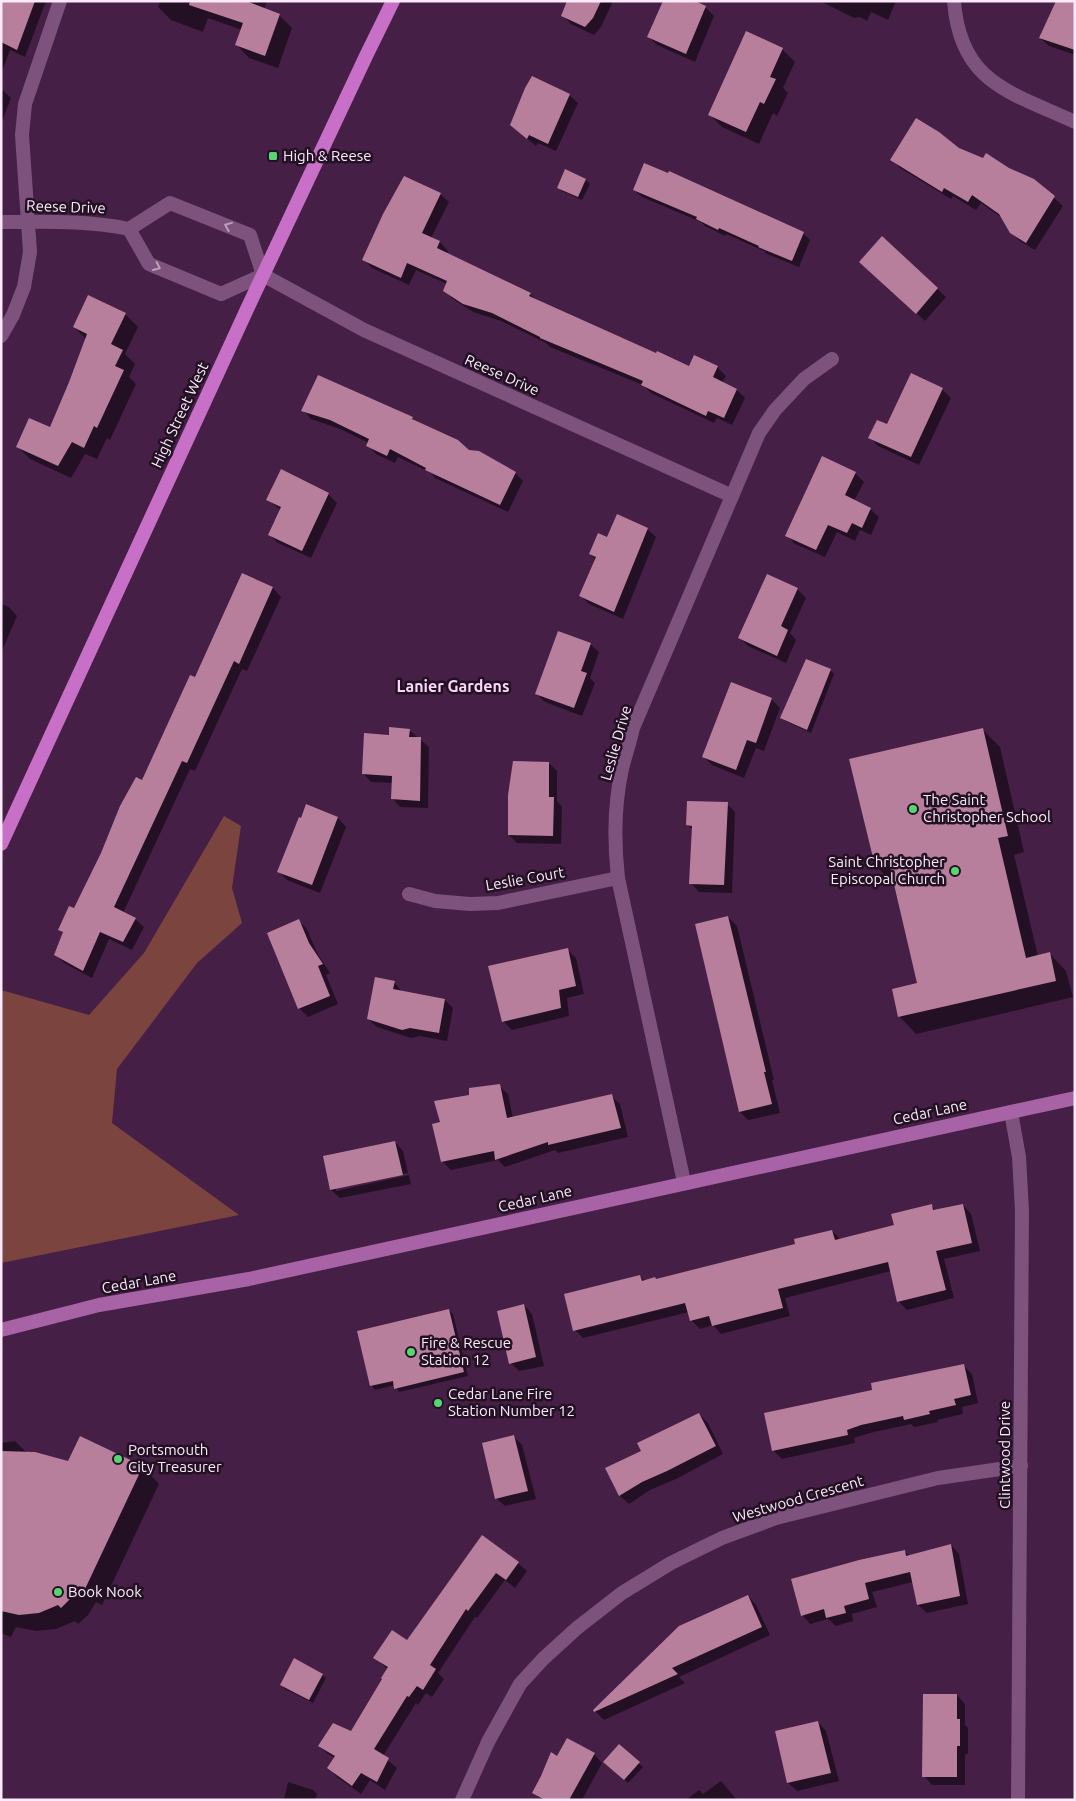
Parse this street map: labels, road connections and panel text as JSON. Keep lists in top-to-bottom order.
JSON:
{
  "streets": {
    "main road": ["High Street West", "Cedar Lane"],
    "street": [
      "Reese Drive",
      "Leslie Drive",
      "Leslie Court",
      "Clintwood Drive",
      "Westwood Crescent"
    ]
  },
  "crossings": [
    ["Reese Drive", "High Street West"],
    ["Reese Drive", "Leslie Drive"],
    ["Leslie Drive", "Leslie Court"],
    ["Leslie Drive", "Cedar Lane"],
    ["Cedar Lane", "Clintwood Drive"],
    ["Clintwood Drive", "Westwood Crescent"]
  ],
  "districts": ["Lanier Gardens"],
  "places": {
    "transit": ["High & Reese"],
    "other": [
      "The Saint Christopher School",
      "Saint Christopher Episcopal Church",
      "Fire & Rescue Station 12",
      "Cedar Lane Fire Station Number 12",
      "Portsmouth City Treasurer",
      "Book Nook"
    ]
  }
}
